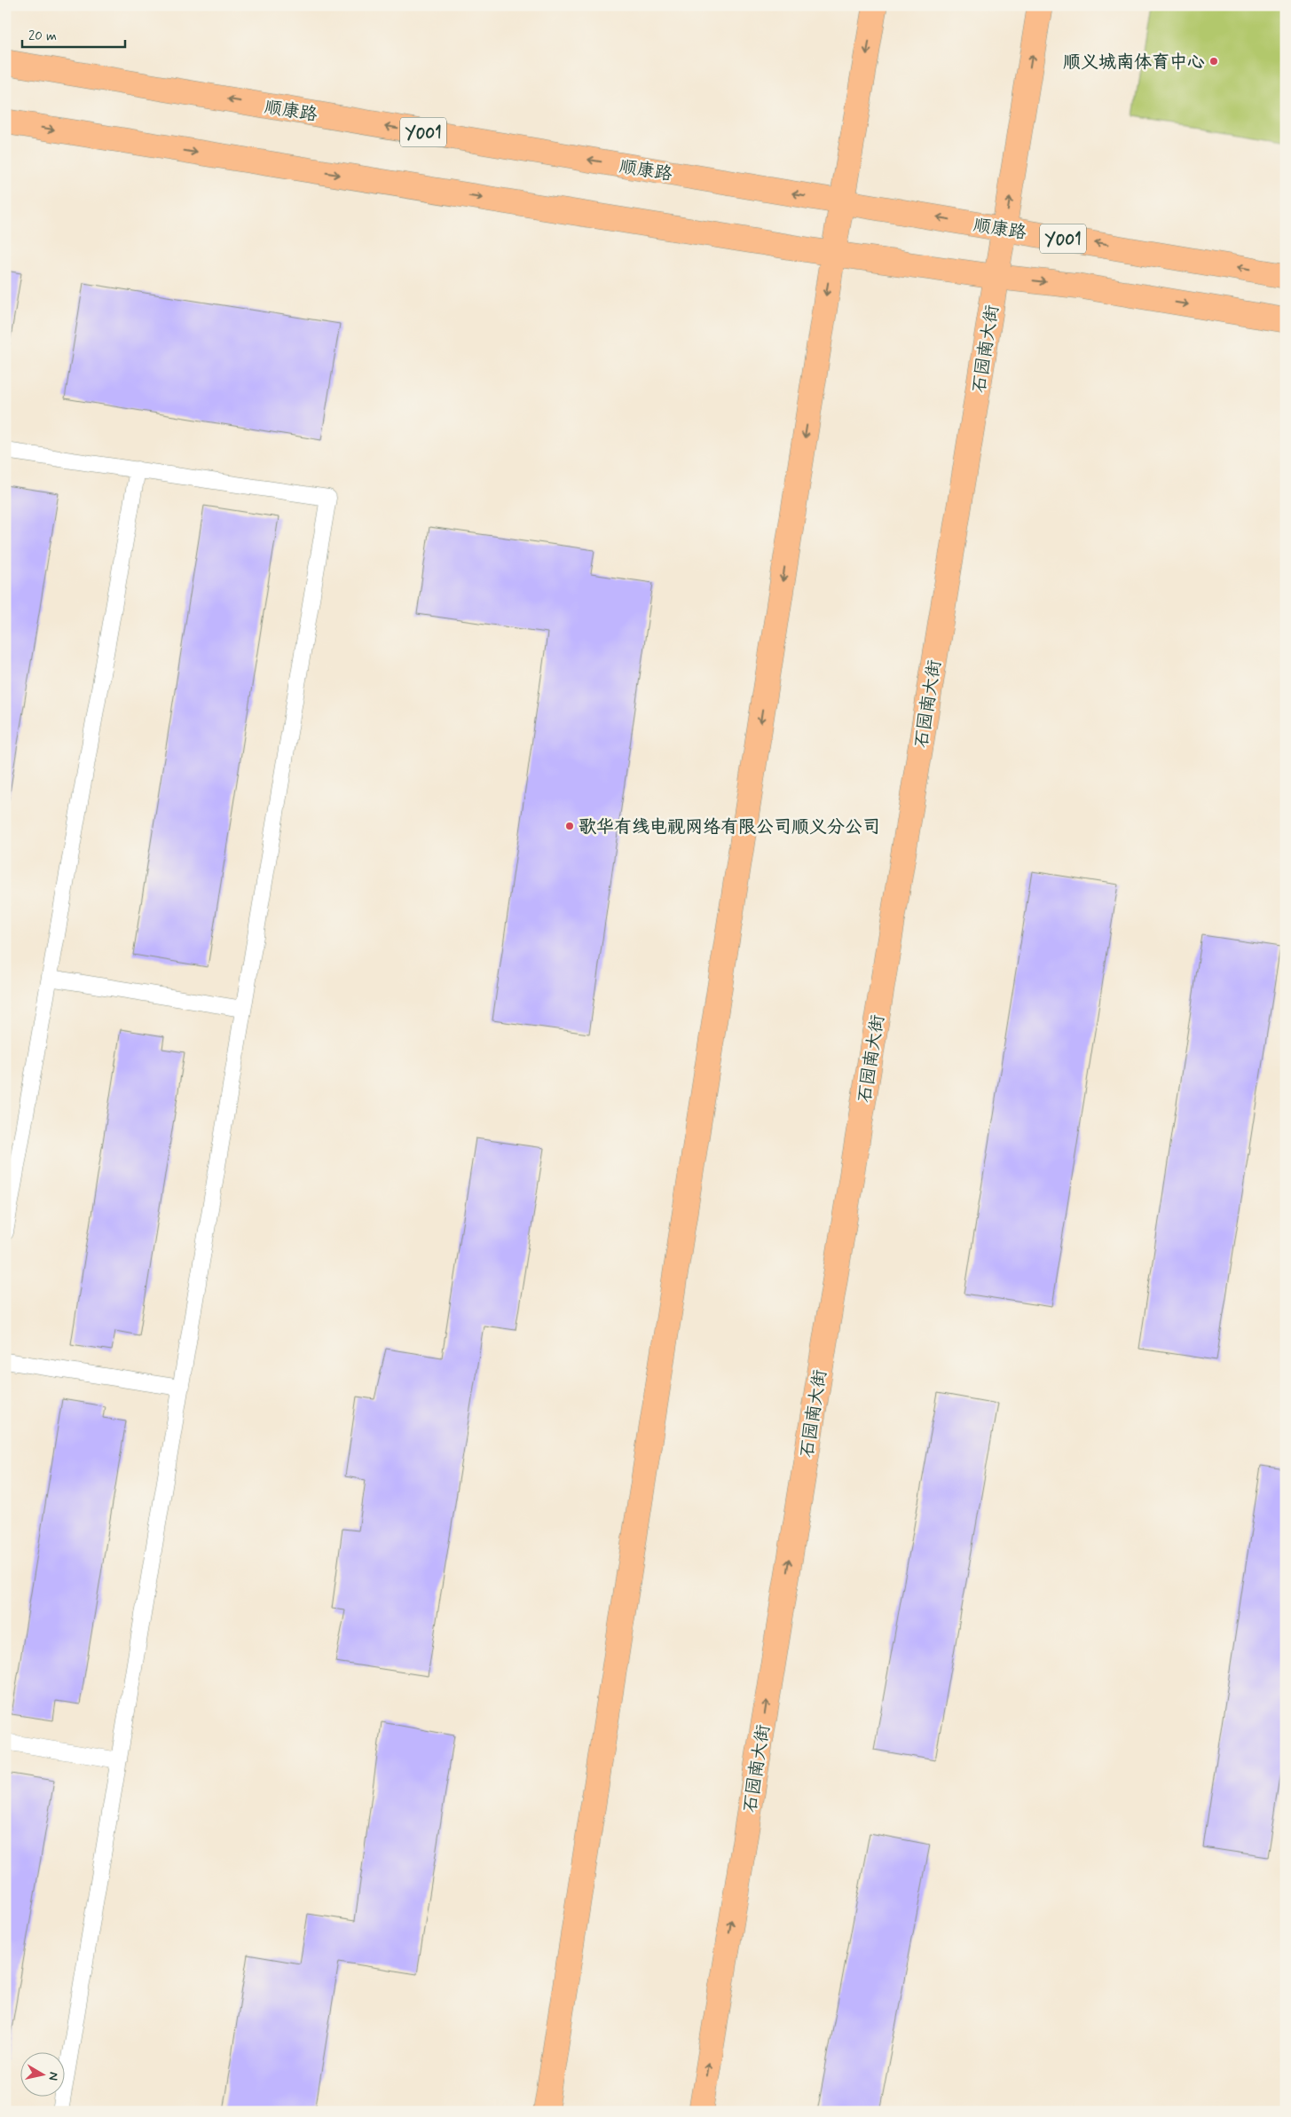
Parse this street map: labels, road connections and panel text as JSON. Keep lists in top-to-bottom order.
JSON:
{
  "streets": {
    "main road": ["顺康路", "Y001", "石园南大街"]
  },
  "crossings": [
    ["顺康路", "石园南大街"]
  ],
  "places": ["顺义城南体育中心", "歌华有线电视网络有限公司顺义分公司"],
  "scale_bar": "20 m",
  "north": "right"
}
